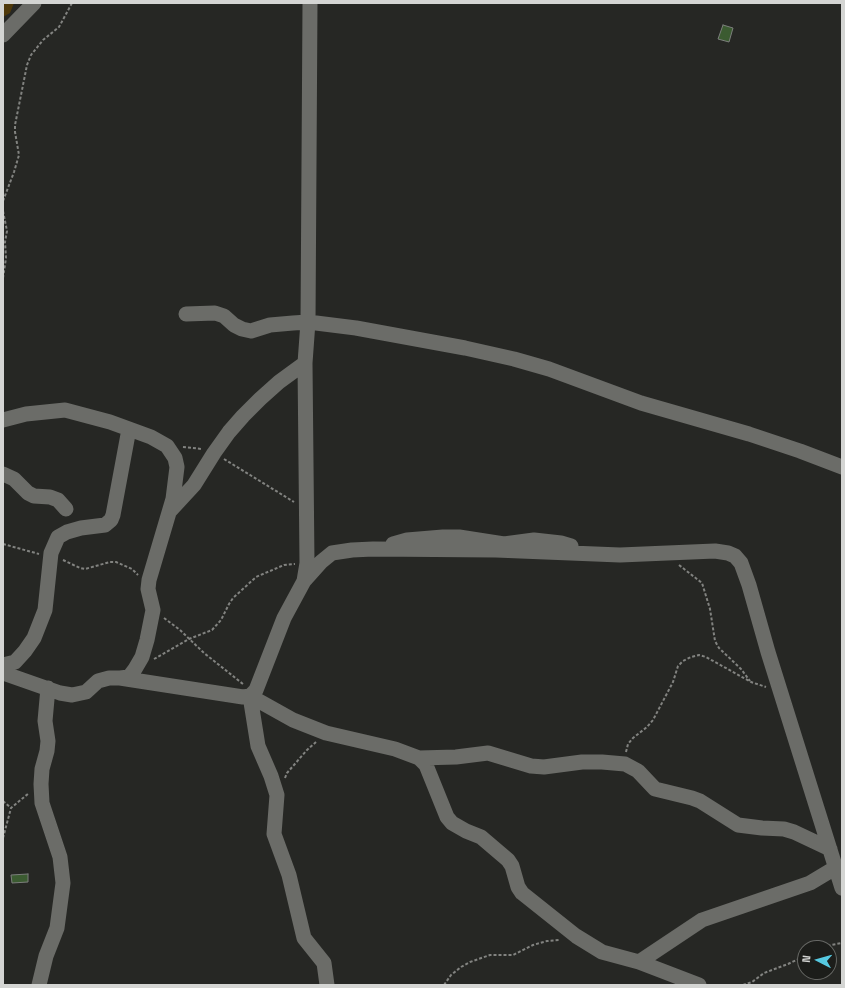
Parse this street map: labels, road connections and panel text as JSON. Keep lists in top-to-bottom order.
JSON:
{
  "north": "left"
}
